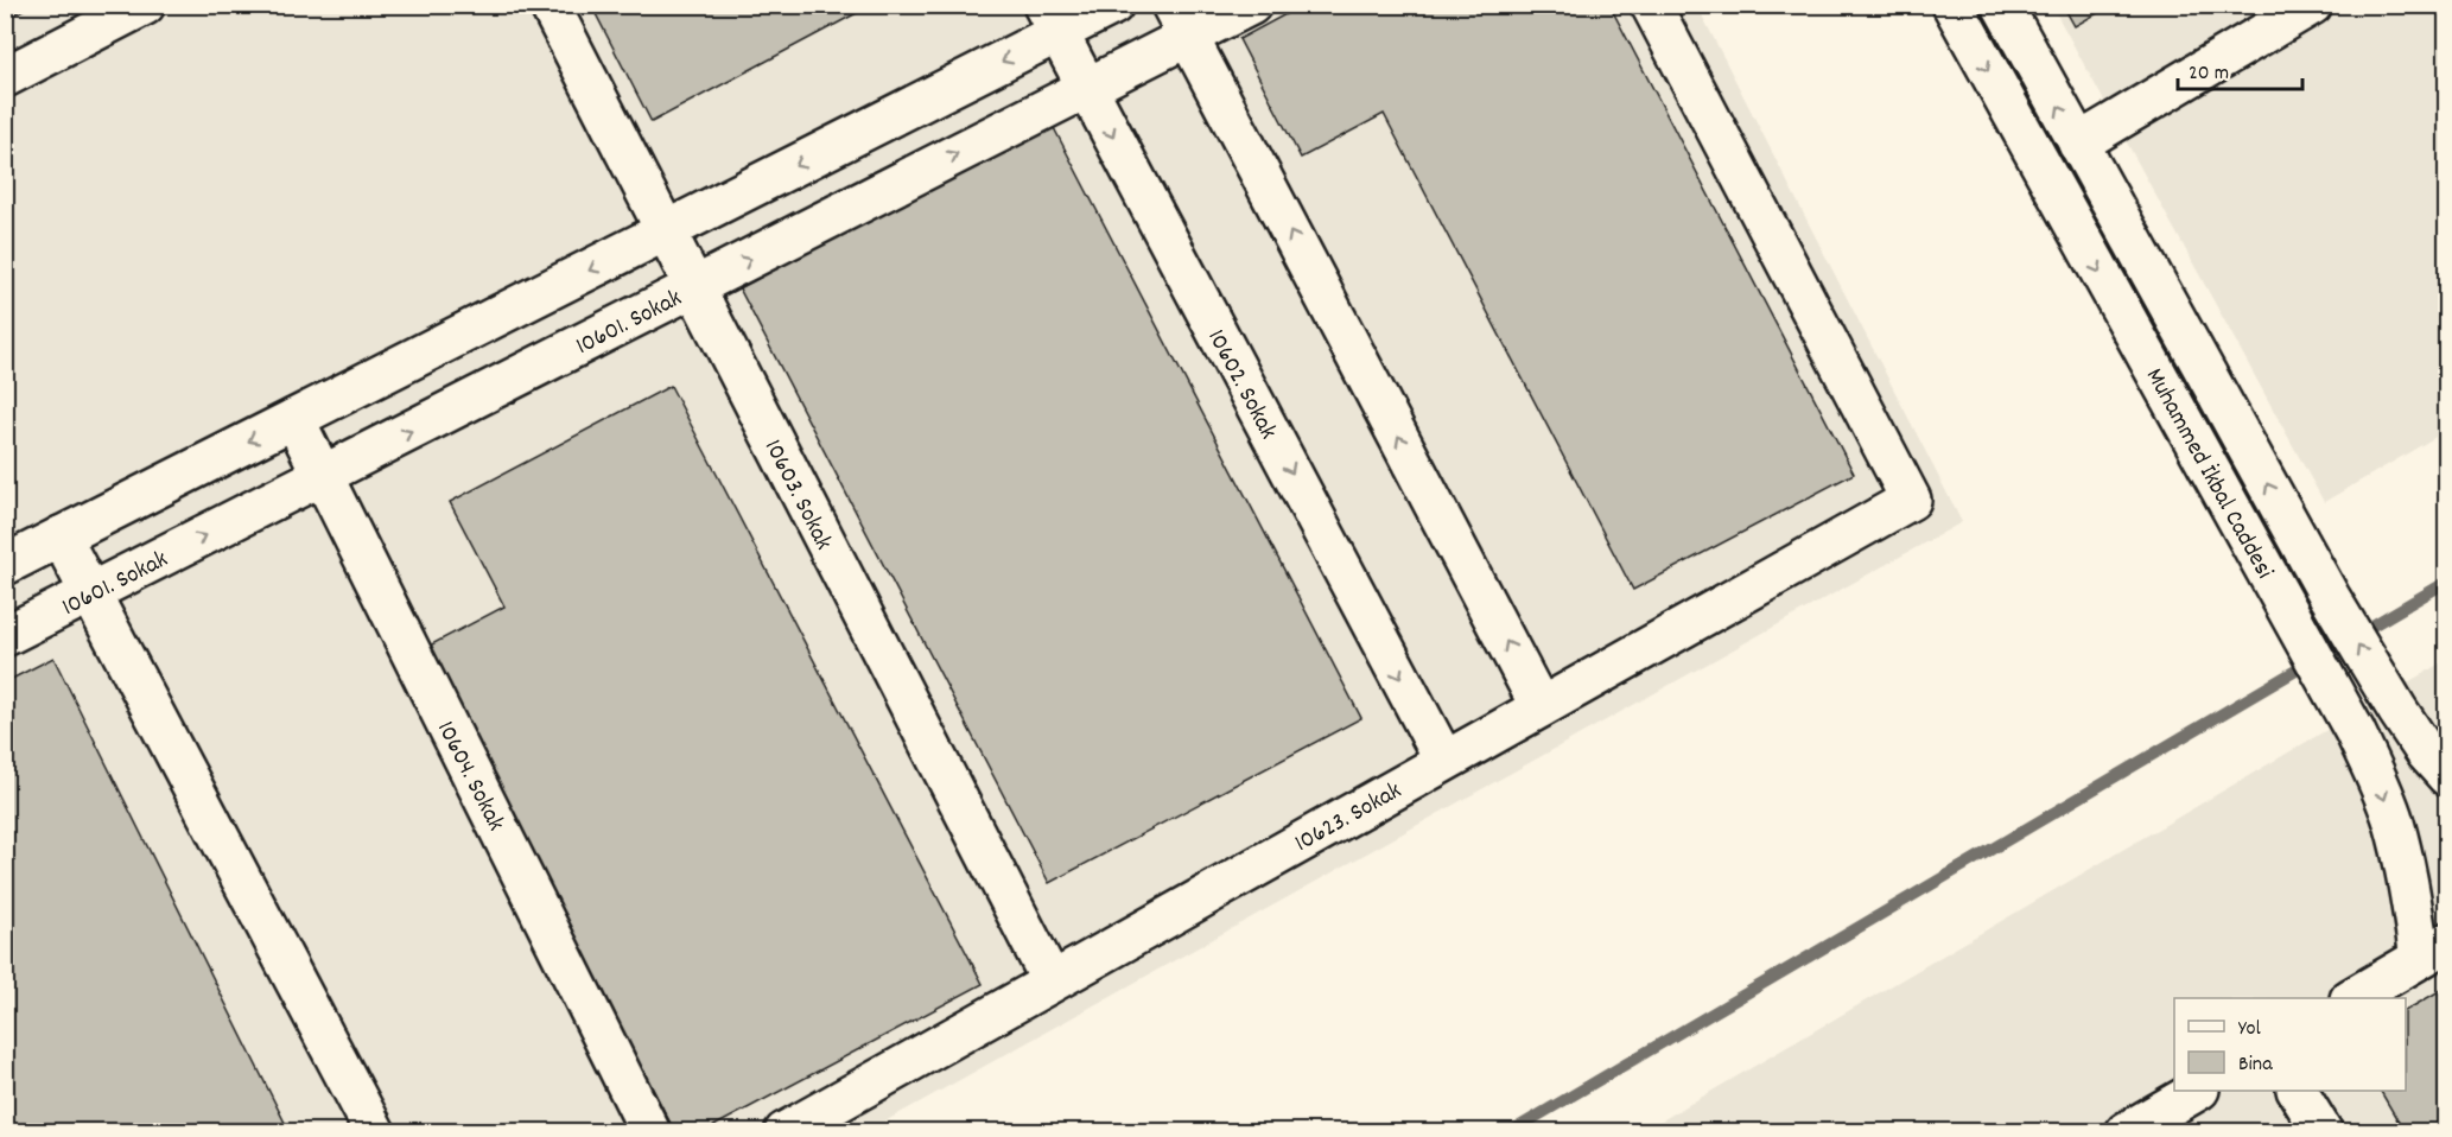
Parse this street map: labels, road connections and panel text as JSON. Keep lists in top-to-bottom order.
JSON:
{
  "streets": {
    "street": [
      "10601. Sokak",
      "10602. Sokak",
      "Muhammed İkbal Caddesi",
      "10603. Sokak",
      "10604. Sokak",
      "10623. Sokak"
    ]
  },
  "crossings": [
    ["10601. Sokak", "10602. Sokak"],
    ["10601. Sokak", "10603. Sokak"],
    ["10601. Sokak", "10604. Sokak"],
    ["10602. Sokak", "10623. Sokak"],
    ["10603. Sokak", "10623. Sokak"]
  ],
  "legend": ["Yol", "Bina"],
  "scale_bar": "20 m"
}
